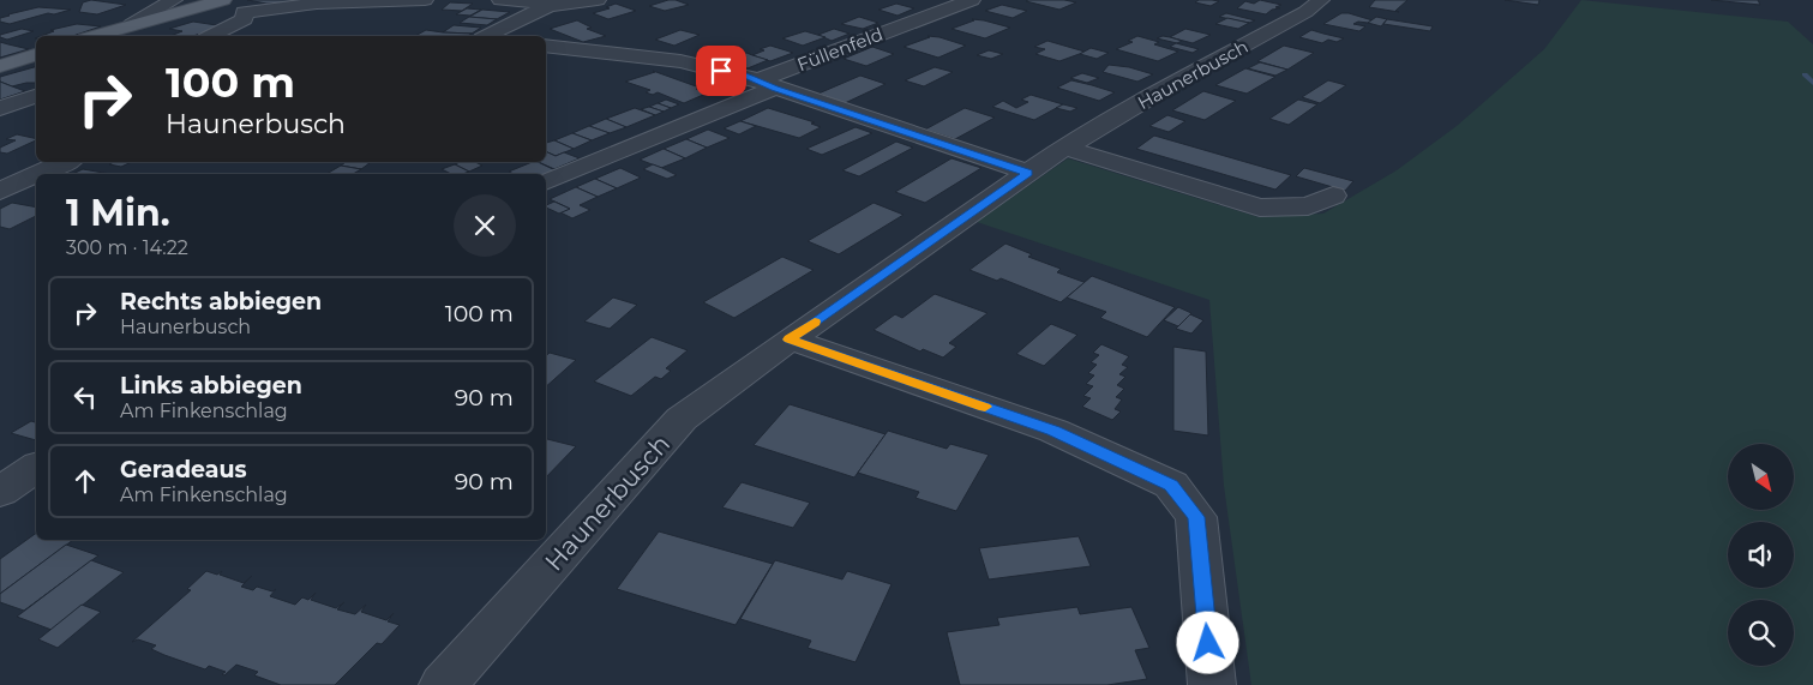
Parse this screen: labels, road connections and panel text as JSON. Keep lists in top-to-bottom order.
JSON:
{
  "streets": {
    "street": ["Füllenfeld", "Haunerbusch"]
  },
  "north": "bottom right",
  "page": {
    "turn": ["100 m", "Haunerbusch"],
    "heading": ["1 Min.", "300 m · 14:22"],
    "list": [
      {
        "name": "Rechts abbiegen",
        "note": "Haunerbusch",
        "value": "100 m"
      },
      {
        "name": "Links abbiegen",
        "note": "Am Finkenschlag",
        "value": "90 m"
      },
      {
        "name": "Geradeaus",
        "note": "Am Finkenschlag",
        "value": "90 m"
      }
    ]
  }
}
